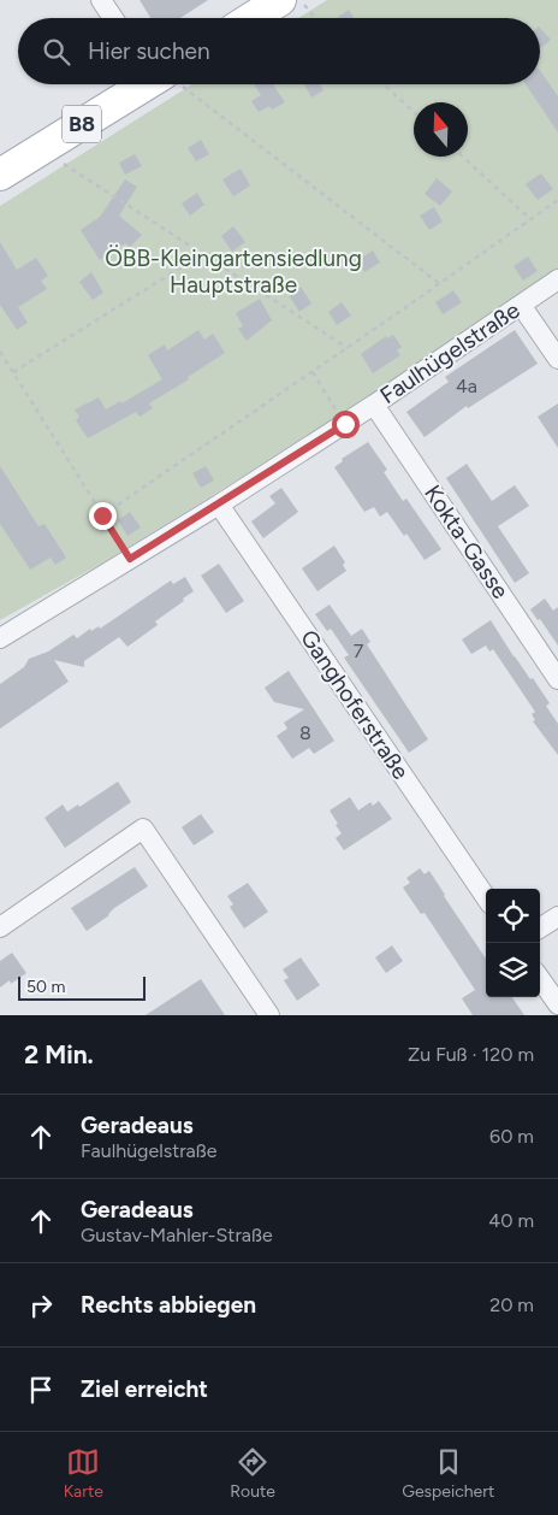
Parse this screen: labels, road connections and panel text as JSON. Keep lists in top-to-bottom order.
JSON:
{
  "streets": {
    "main road": ["B8"],
    "street": ["Faulhügelstraße", "Kokta-Gasse", "Ganghoferstraße"]
  },
  "crossings": [
    ["Faulhügelstraße", "Kokta-Gasse"],
    ["Faulhügelstraße", "Ganghoferstraße"]
  ],
  "parks": ["ÖBB-Kleingartensiedlung Hauptstraße"],
  "house_numbers": ["4a", "7", "8"],
  "scale_bar": "50 m",
  "north": "top",
  "page": {
    "search": "Hier suchen",
    "scale": "50 m",
    "heading": ["2 Min.", "Zu Fuß · 120 m"],
    "list": [
      ["Geradeaus", "Faulhügelstraße", "60 m"],
      ["Geradeaus", "Gustav-Mahler-Straße", "40 m"],
      ["Rechts abbiegen", "20 m"],
      "Ziel erreicht"
    ],
    "nav": ["Karte", "Route", "Gespeichert"]
  }
}
